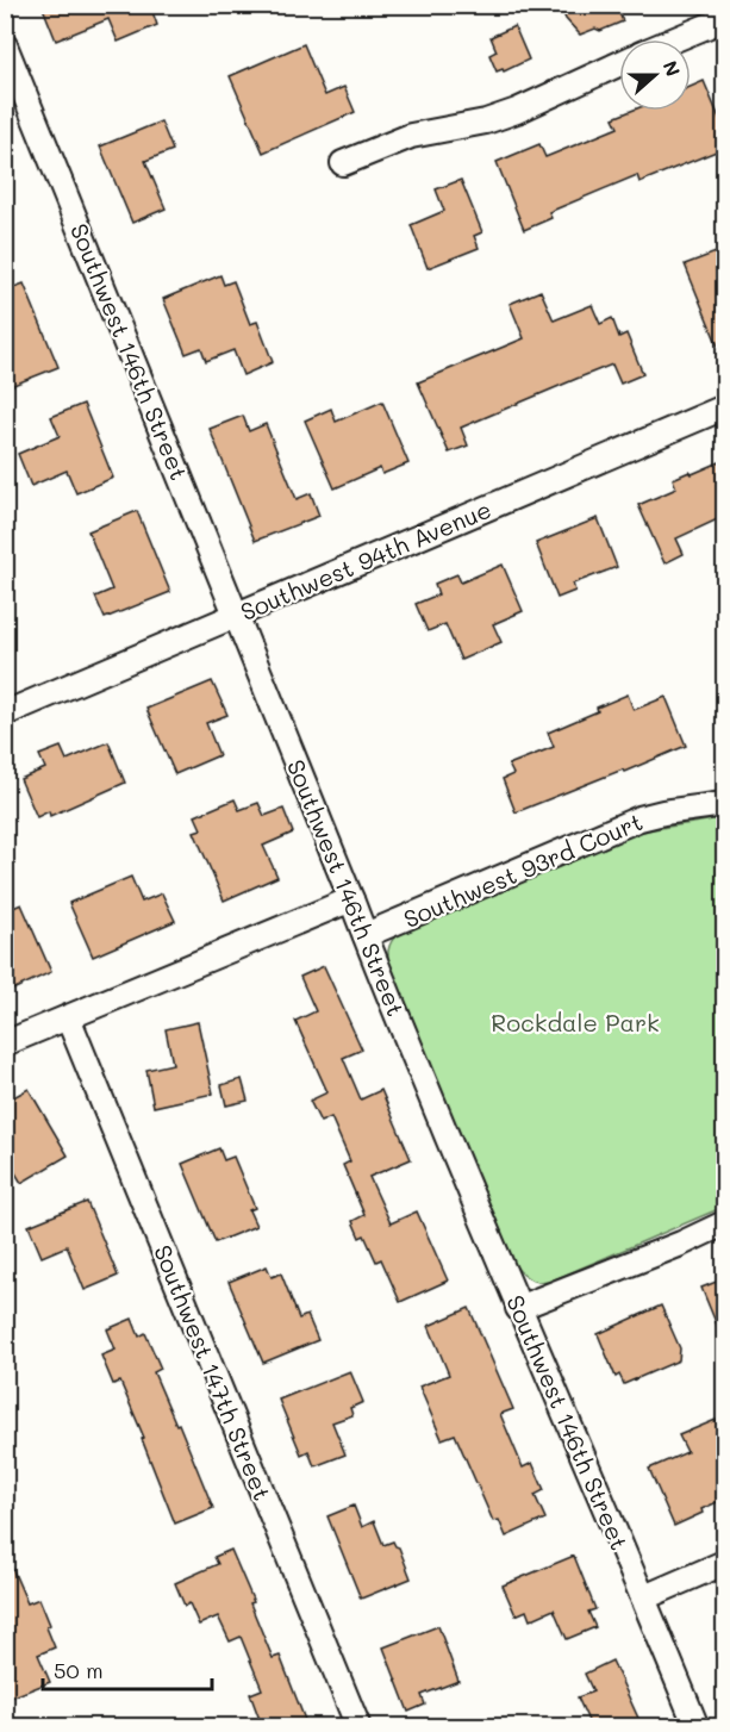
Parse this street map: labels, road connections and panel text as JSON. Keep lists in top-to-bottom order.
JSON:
{
  "streets": {
    "street": [
      "Southwest 146th Street",
      "Southwest 94th Avenue",
      "Southwest 93rd Court",
      "Southwest 147th Street"
    ]
  },
  "crossings": [
    ["Southwest 146th Street", "Southwest 94th Avenue"],
    ["Southwest 146th Street", "Southwest 93rd Court"]
  ],
  "parks": ["Rockdale Park"],
  "scale_bar": "50 m",
  "north": "right"
}
